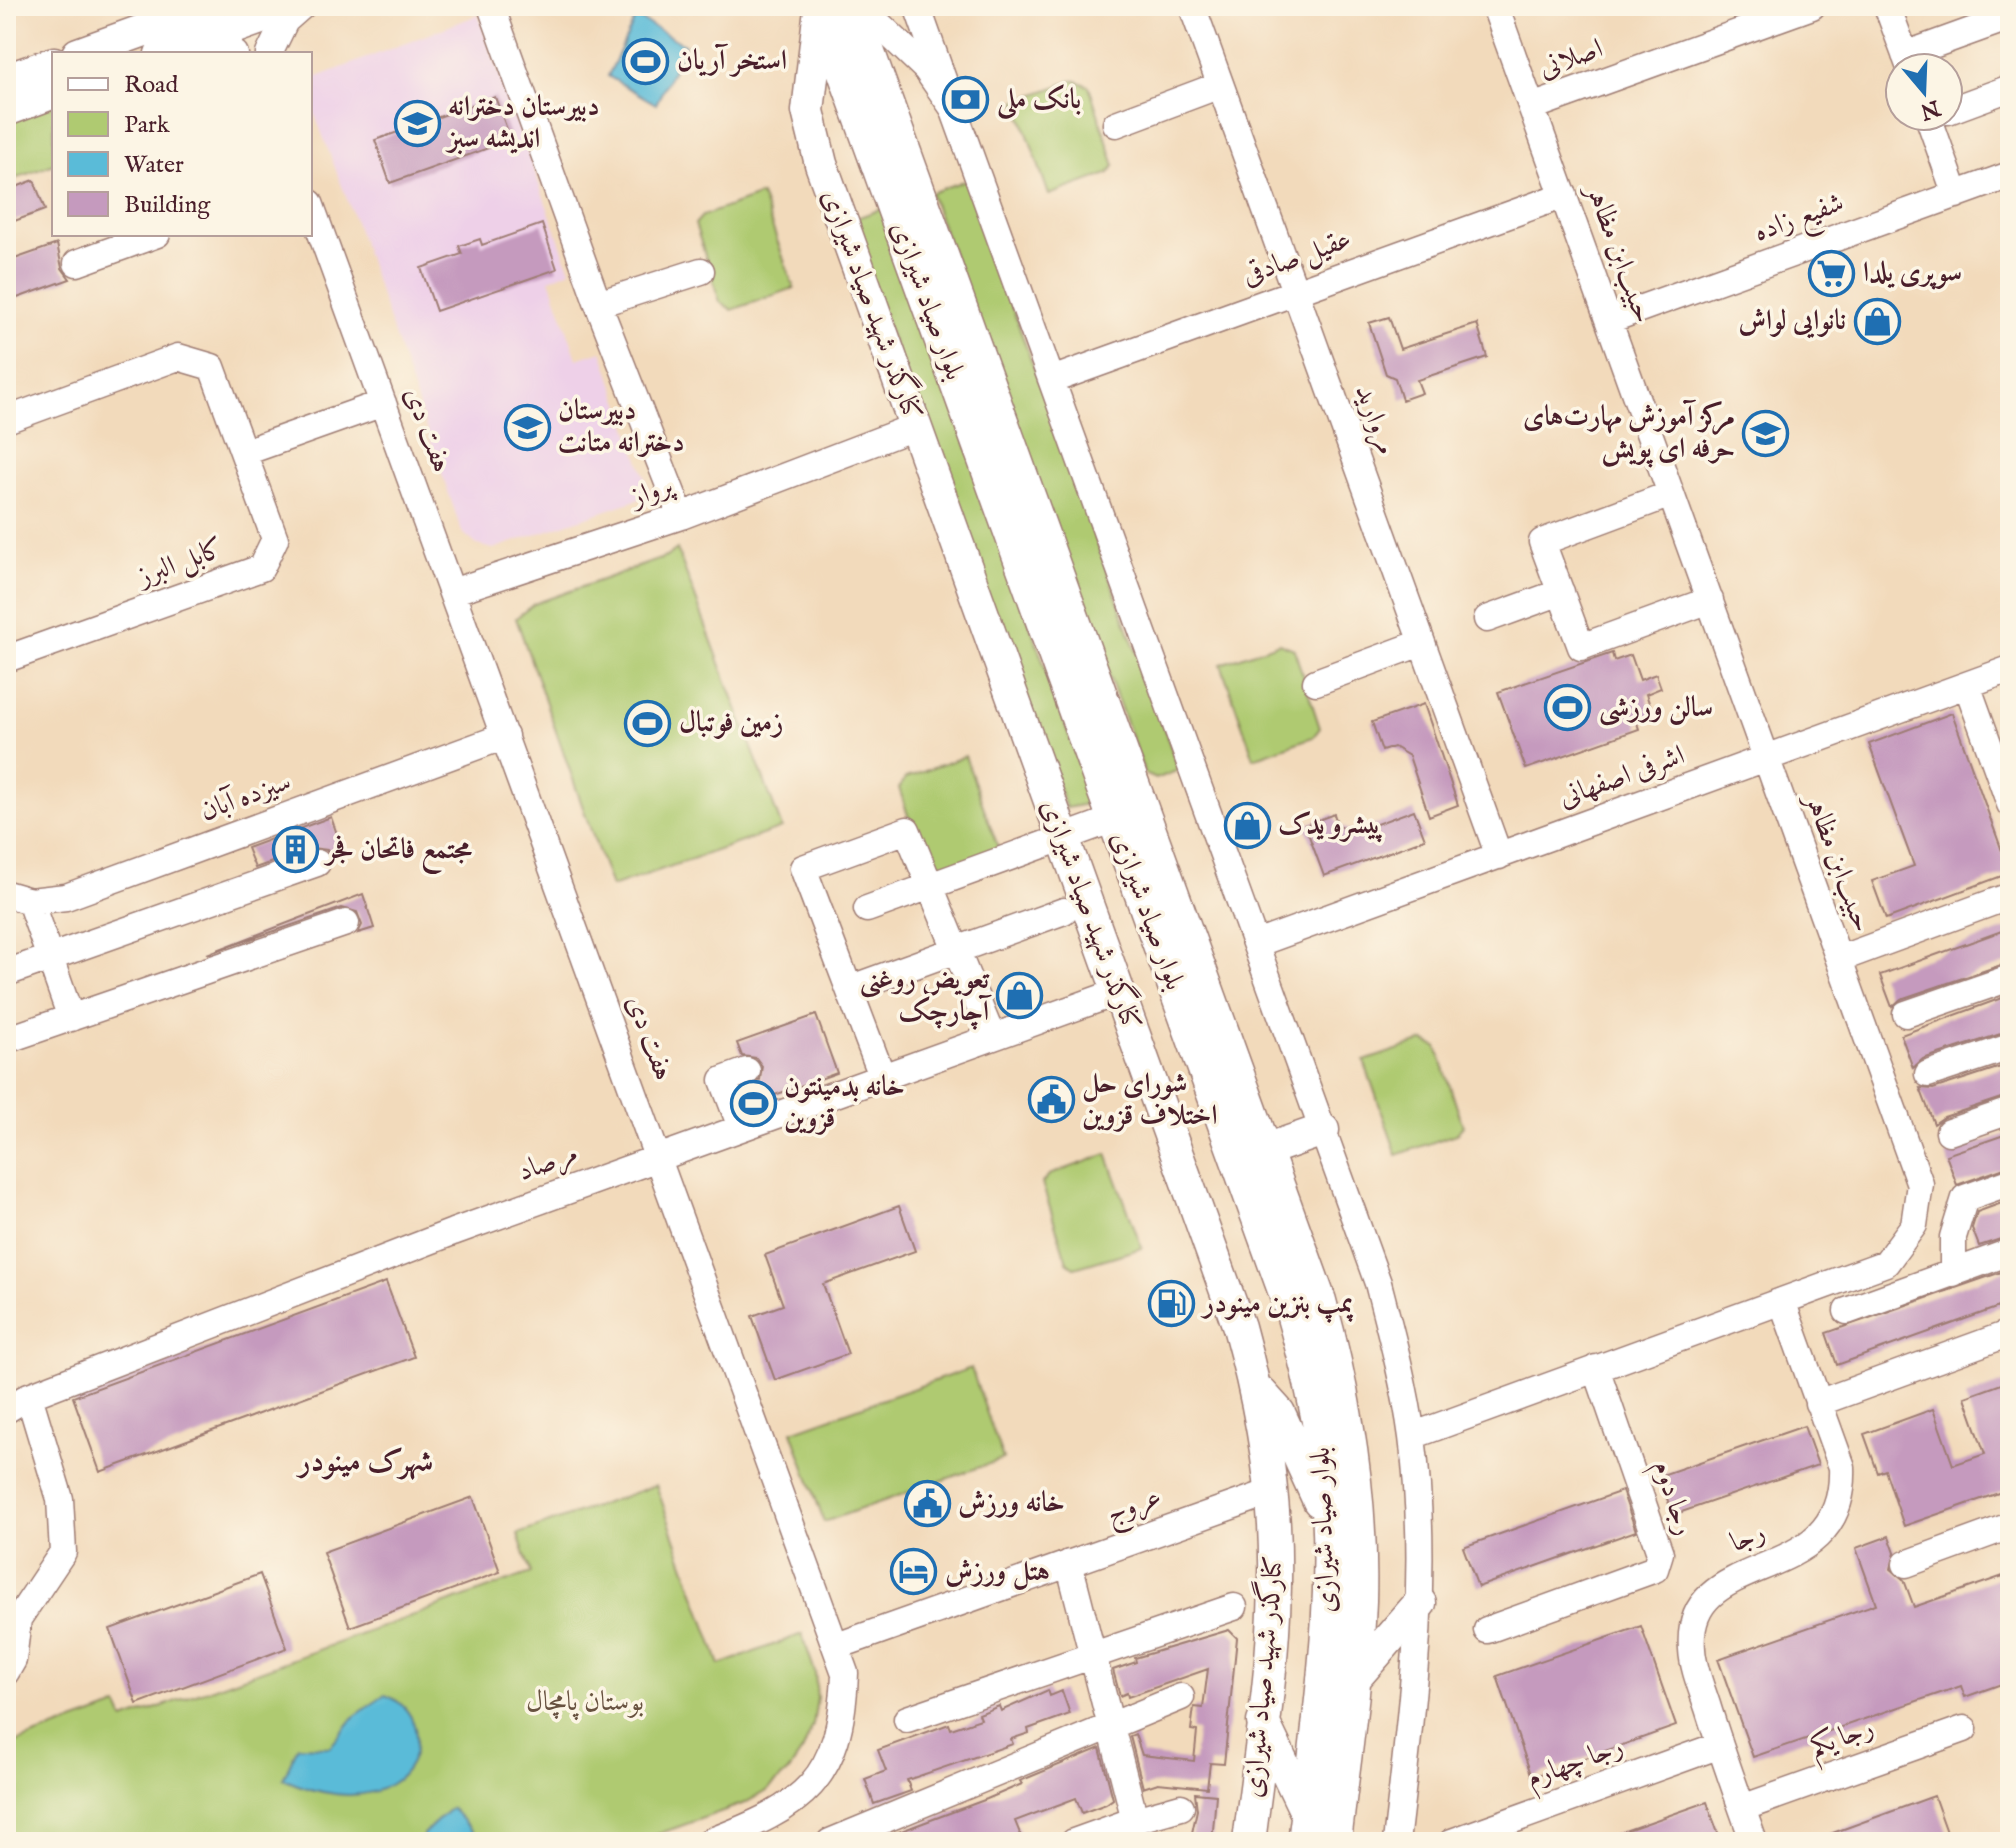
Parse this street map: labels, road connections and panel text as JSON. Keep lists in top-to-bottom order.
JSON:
{
  "streets": {
    "main road": ["بلوار صیاد شیرازی", "کنارگذر شهید صیاد شیرازی"],
    "street": [
      "اصلانی",
      "شفیع زاده",
      "حبیب‌ابن مظاهر",
      "عقیل صادقی",
      "مروارید",
      "هفت دی",
      "پرواز",
      "کابل البرز",
      "اشرفی اصفهانی",
      "سیزده آبان",
      "مرصاد",
      "رجا دوم",
      "عروج",
      "رجا",
      "رجا یکم",
      "رجا چهارم"
    ]
  },
  "crossings": [
    ["اصلانی", "حبیب‌ابن مظاهر"],
    ["شفیع زاده", "حبیب‌ابن مظاهر"],
    ["حبیب‌ابن مظاهر", "عقیل صادقی"],
    ["حبیب‌ابن مظاهر", "اشرفی اصفهانی"],
    ["حبیب‌ابن مظاهر", "رجا دوم"],
    ["حبیب‌ابن مظاهر", "رجا"],
    ["عقیل صادقی", "مروارید"],
    ["بلوار صیاد شیرازی", "کنارگذر شهید صیاد شیرازی"],
    ["کنارگذر شهید صیاد شیرازی", "پرواز"],
    ["کنارگذر شهید صیاد شیرازی", "مرصاد"],
    ["کنارگذر شهید صیاد شیرازی", "عروج"],
    ["مروارید", "اشرفی اصفهانی"],
    ["هفت دی", "پرواز"],
    ["هفت دی", "سیزده آبان"],
    ["هفت دی", "مرصاد"],
    ["هفت دی", "عروج"],
    ["رجا", "رجا یکم"],
    ["رجا", "رجا چهارم"]
  ],
  "districts": ["شهرک مینودر"],
  "parks": ["بوستان پامچال"],
  "places": {
    "sports": [
      "استخر آریان",
      "سالن ورزشی",
      "زمین فوتبال",
      "خانه بدمینتون قزوین"
    ],
    "bank": ["بانک ملی"],
    "school or university": ["دبیرستان دخترانه اندیشه سبز", "دبیرستان دخترانه متانت", "مرکز آموزش مهارت‌های حرفه ای پویش"],
    "supermarket": ["سوپری یلدا"],
    "shop": ["نانوایی لواش", "پیشرو یدک", "تعویض روغنی آچارچک"],
    "building": ["مجتمع فاتحان فجر"],
    "public building": ["شورای حل اختلاف قزوین", "خانه ورزش"],
    "fuel station": ["پمپ بنزین مینودر"],
    "hotel": ["هتل ورزش"]
  },
  "legend": [
    "Road",
    "Park",
    "Water",
    "Building"
  ],
  "north": "bottom"
}
